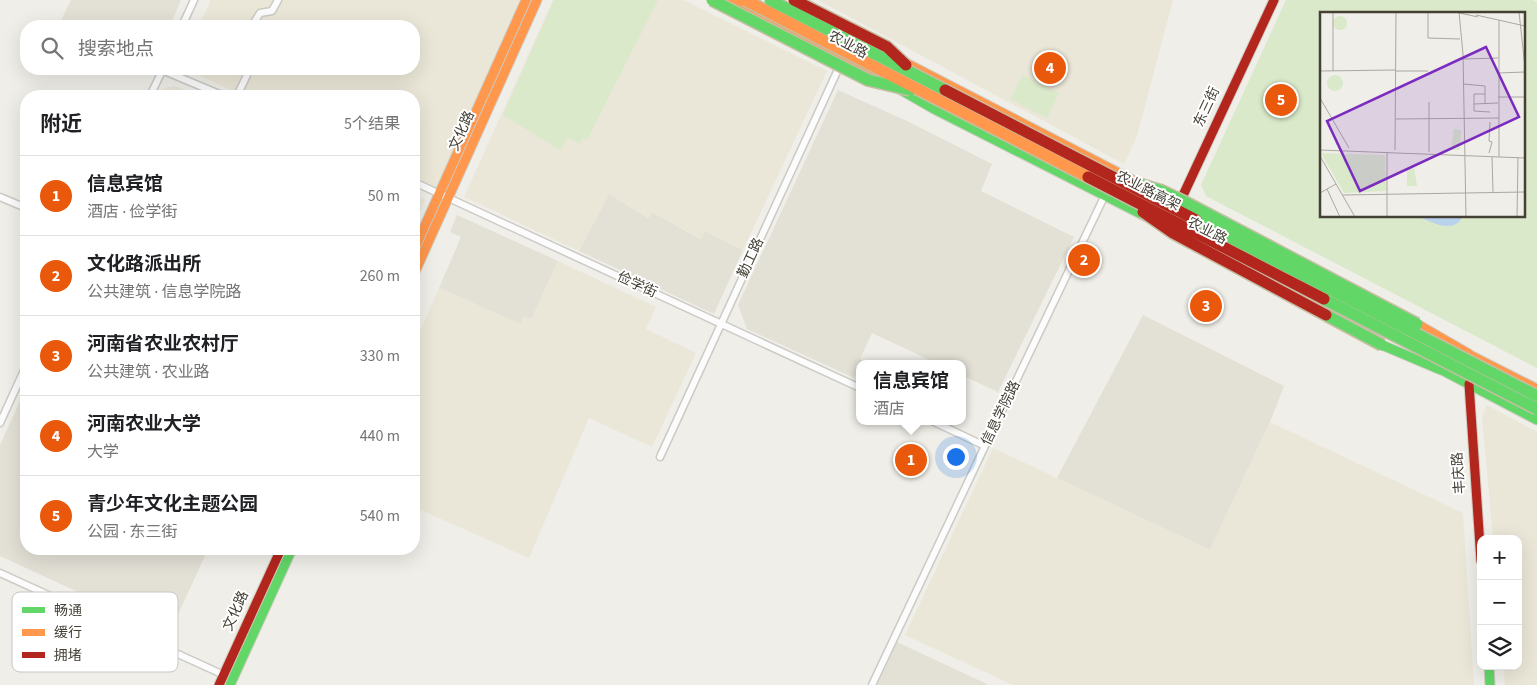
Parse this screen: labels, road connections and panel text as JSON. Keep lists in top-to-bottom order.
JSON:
{
  "streets": {
    "main road": [
      "农业路",
      "东三街",
      "文化路",
      "农业路高架",
      "丰庆路"
    ],
    "street": ["勤工路", "俭学街", "信息学院路"]
  },
  "crossings": [
    ["农业路", "东三街"],
    ["农业路", "勤工路"],
    ["农业路", "信息学院路"],
    ["农业路", "丰庆路"],
    ["文化路", "俭学街"],
    ["勤工路", "俭学街"]
  ],
  "legend": ["畅通", "缓行", "拥堵"],
  "page": {
    "search": "搜索地点",
    "pins": [
      "4",
      "5",
      "2",
      "3",
      "1"
    ],
    "heading": ["附近", "5个结果"],
    "list": [
      {
        "mark": "1",
        "name": "信息宾馆",
        "note": "酒店 · 俭学街",
        "value": "50 m"
      },
      {
        "mark": "2",
        "name": "文化路派出所",
        "note": "公共建筑 · 信息学院路",
        "value": "260 m"
      },
      {
        "mark": "3",
        "name": "河南省农业农村厅",
        "note": "公共建筑 · 农业路",
        "value": "330 m"
      },
      {
        "mark": "4",
        "name": "河南农业大学",
        "note": "大学",
        "value": "440 m"
      },
      {
        "mark": "5",
        "name": "青少年文化主题公园",
        "note": "公园 · 东三街",
        "value": "540 m"
      }
    ],
    "popup": ["信息宾馆", "酒店"],
    "map_buttons": ["+", "−"]
  }
}
